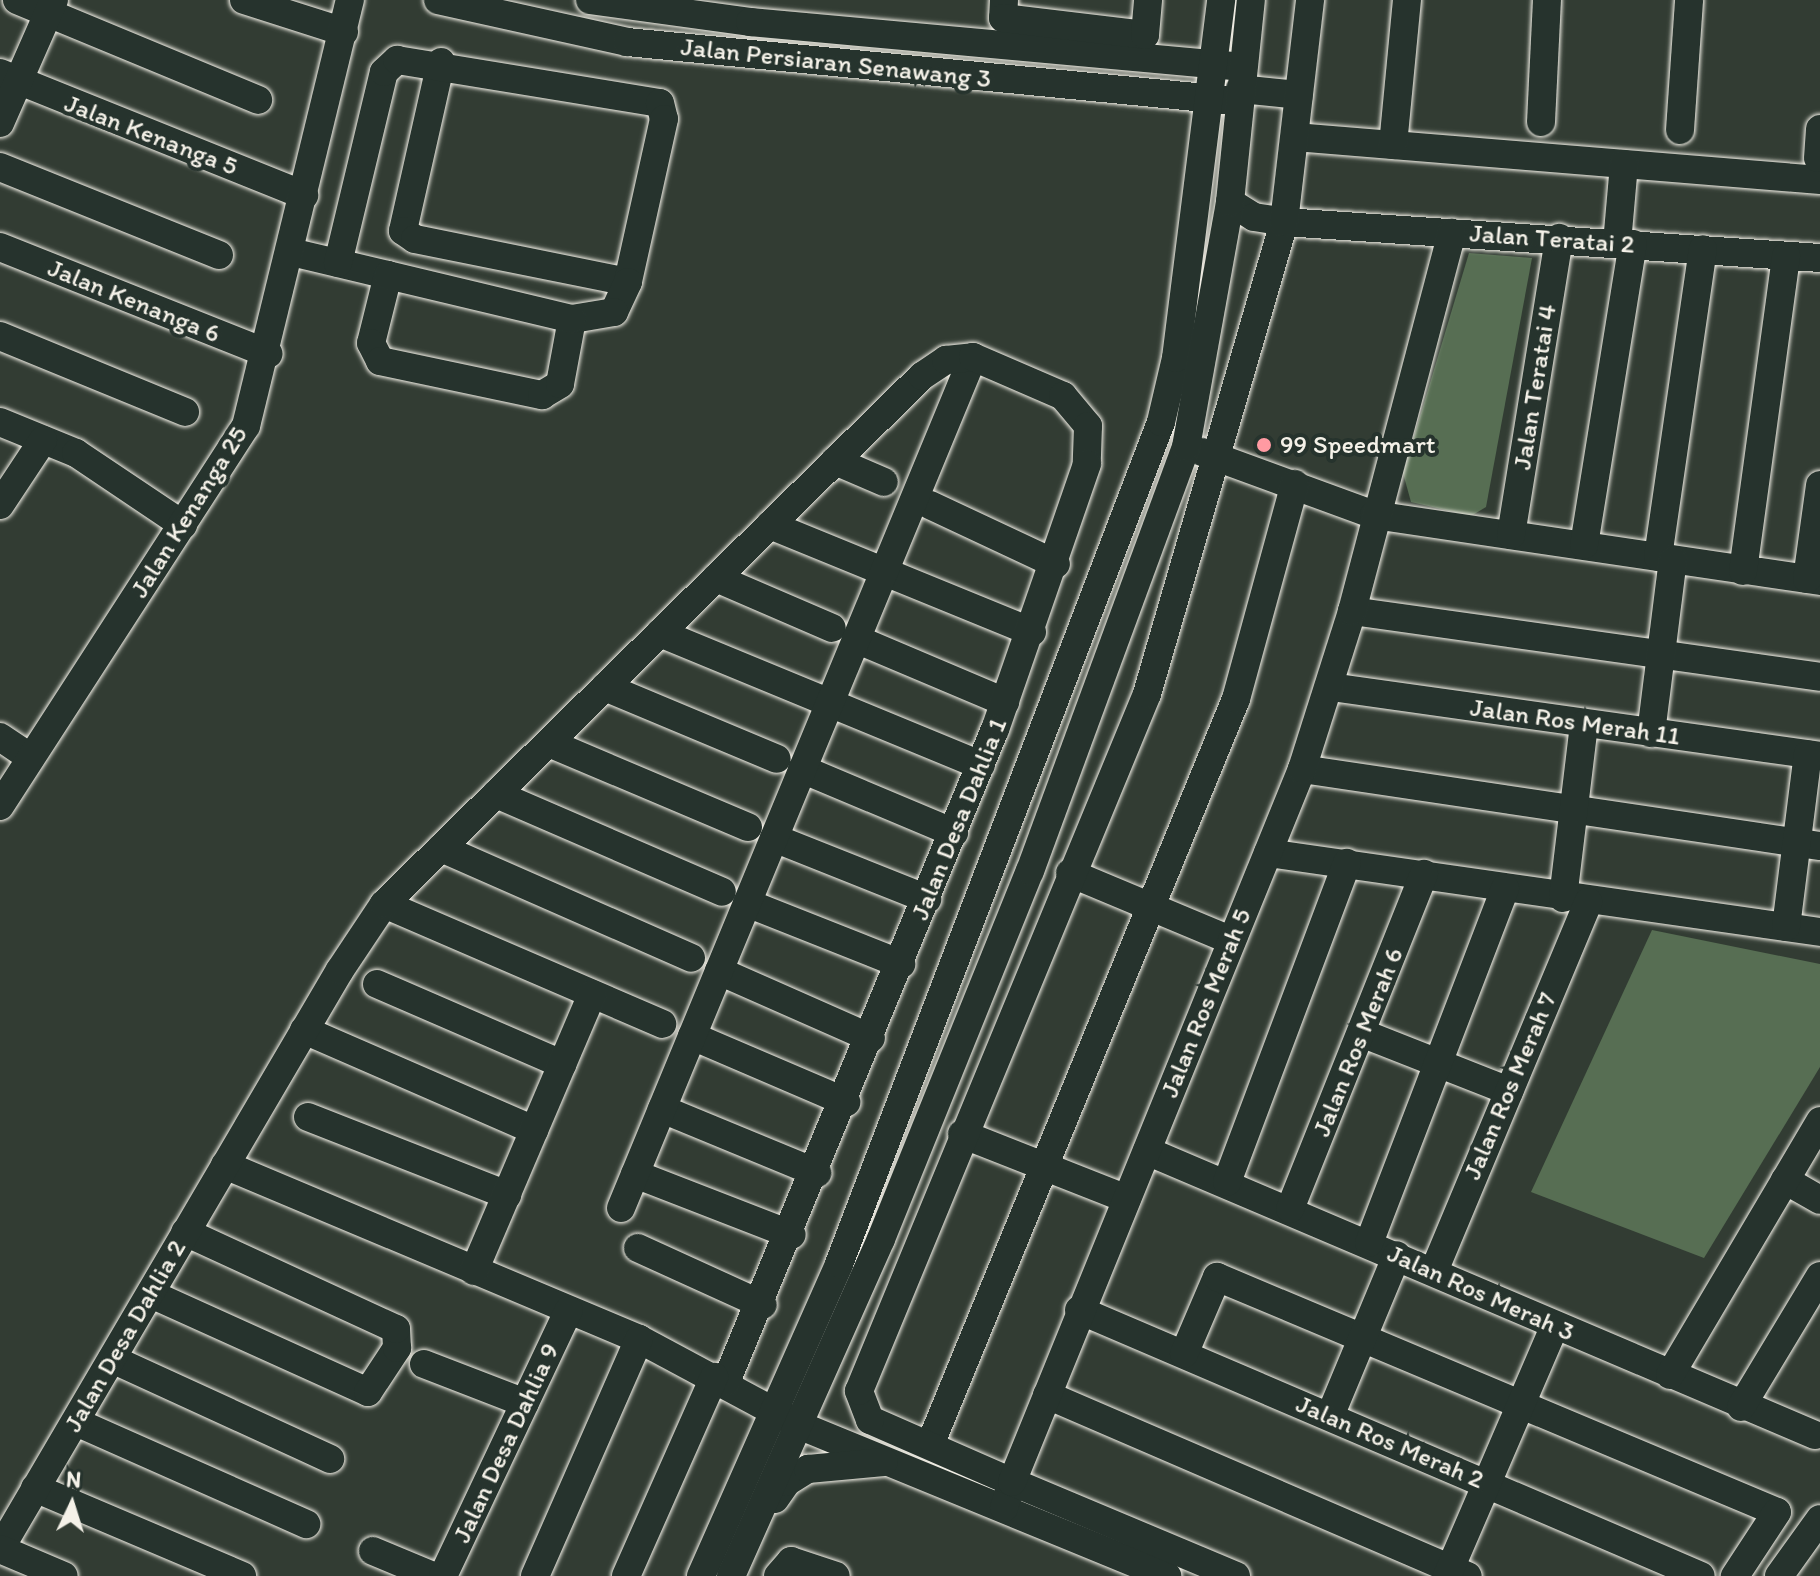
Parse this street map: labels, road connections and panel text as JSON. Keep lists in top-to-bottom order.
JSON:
{
  "streets": {
    "street": [
      "Jalan Persiaran Senawang 3",
      "Jalan Kenanga 5",
      "Jalan Teratai 2",
      "Jalan Kenanga 6",
      "Jalan Teratai 4",
      "Jalan Kenanga 25",
      "Jalan Ros Merah 11",
      "Jalan Desa Dahlia 1",
      "Jalan Ros Merah 5",
      "Jalan Ros Merah 6",
      "Jalan Ros Merah 7",
      "Jalan Ros Merah 3",
      "Jalan Desa Dahlia 2",
      "Jalan Ros Merah 2",
      "Jalan Desa Dahlia 9"
    ]
  },
  "crossings": [
    ["Jalan Kenanga 5", "Jalan Kenanga 25"],
    ["Jalan Teratai 2", "Jalan Teratai 4"],
    ["Jalan Teratai 2", "Jalan Ros Merah 5"],
    ["Jalan Kenanga 6", "Jalan Kenanga 25"],
    ["Jalan Ros Merah 11", "Jalan Ros Merah 5"],
    ["Jalan Ros Merah 11", "Jalan Ros Merah 7"],
    ["Jalan Desa Dahlia 1", "Jalan Desa Dahlia 2"],
    ["Jalan Ros Merah 5", "Jalan Ros Merah 3"],
    ["Jalan Ros Merah 5", "Jalan Ros Merah 2"],
    ["Jalan Ros Merah 6", "Jalan Ros Merah 3"],
    ["Jalan Ros Merah 7", "Jalan Ros Merah 3"]
  ],
  "places": ["99 Speedmart"],
  "north": "top"
}
